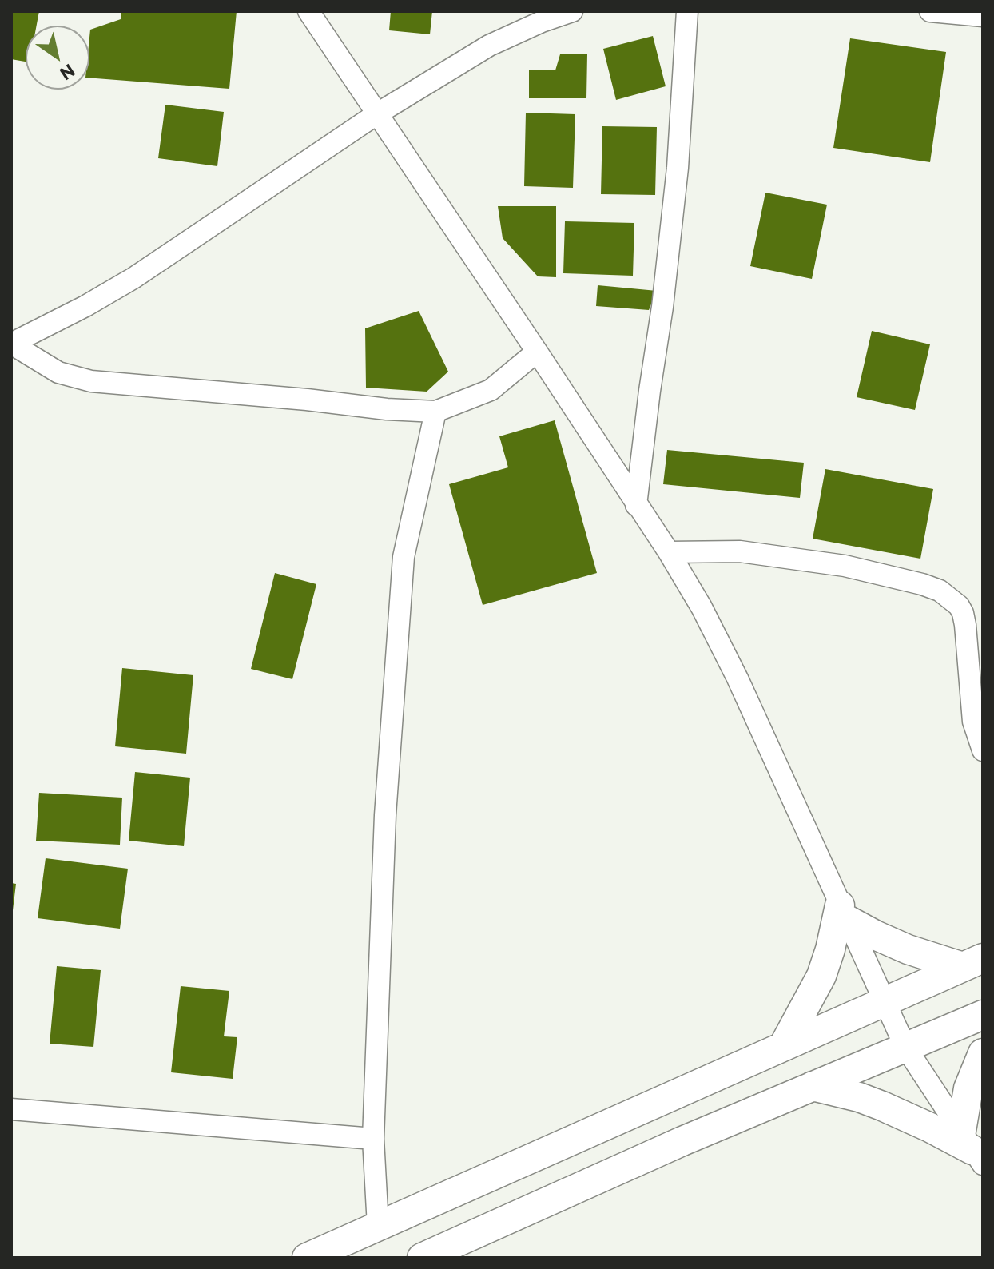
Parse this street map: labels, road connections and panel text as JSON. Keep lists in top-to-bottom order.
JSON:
{
  "north": "bottom right"
}
